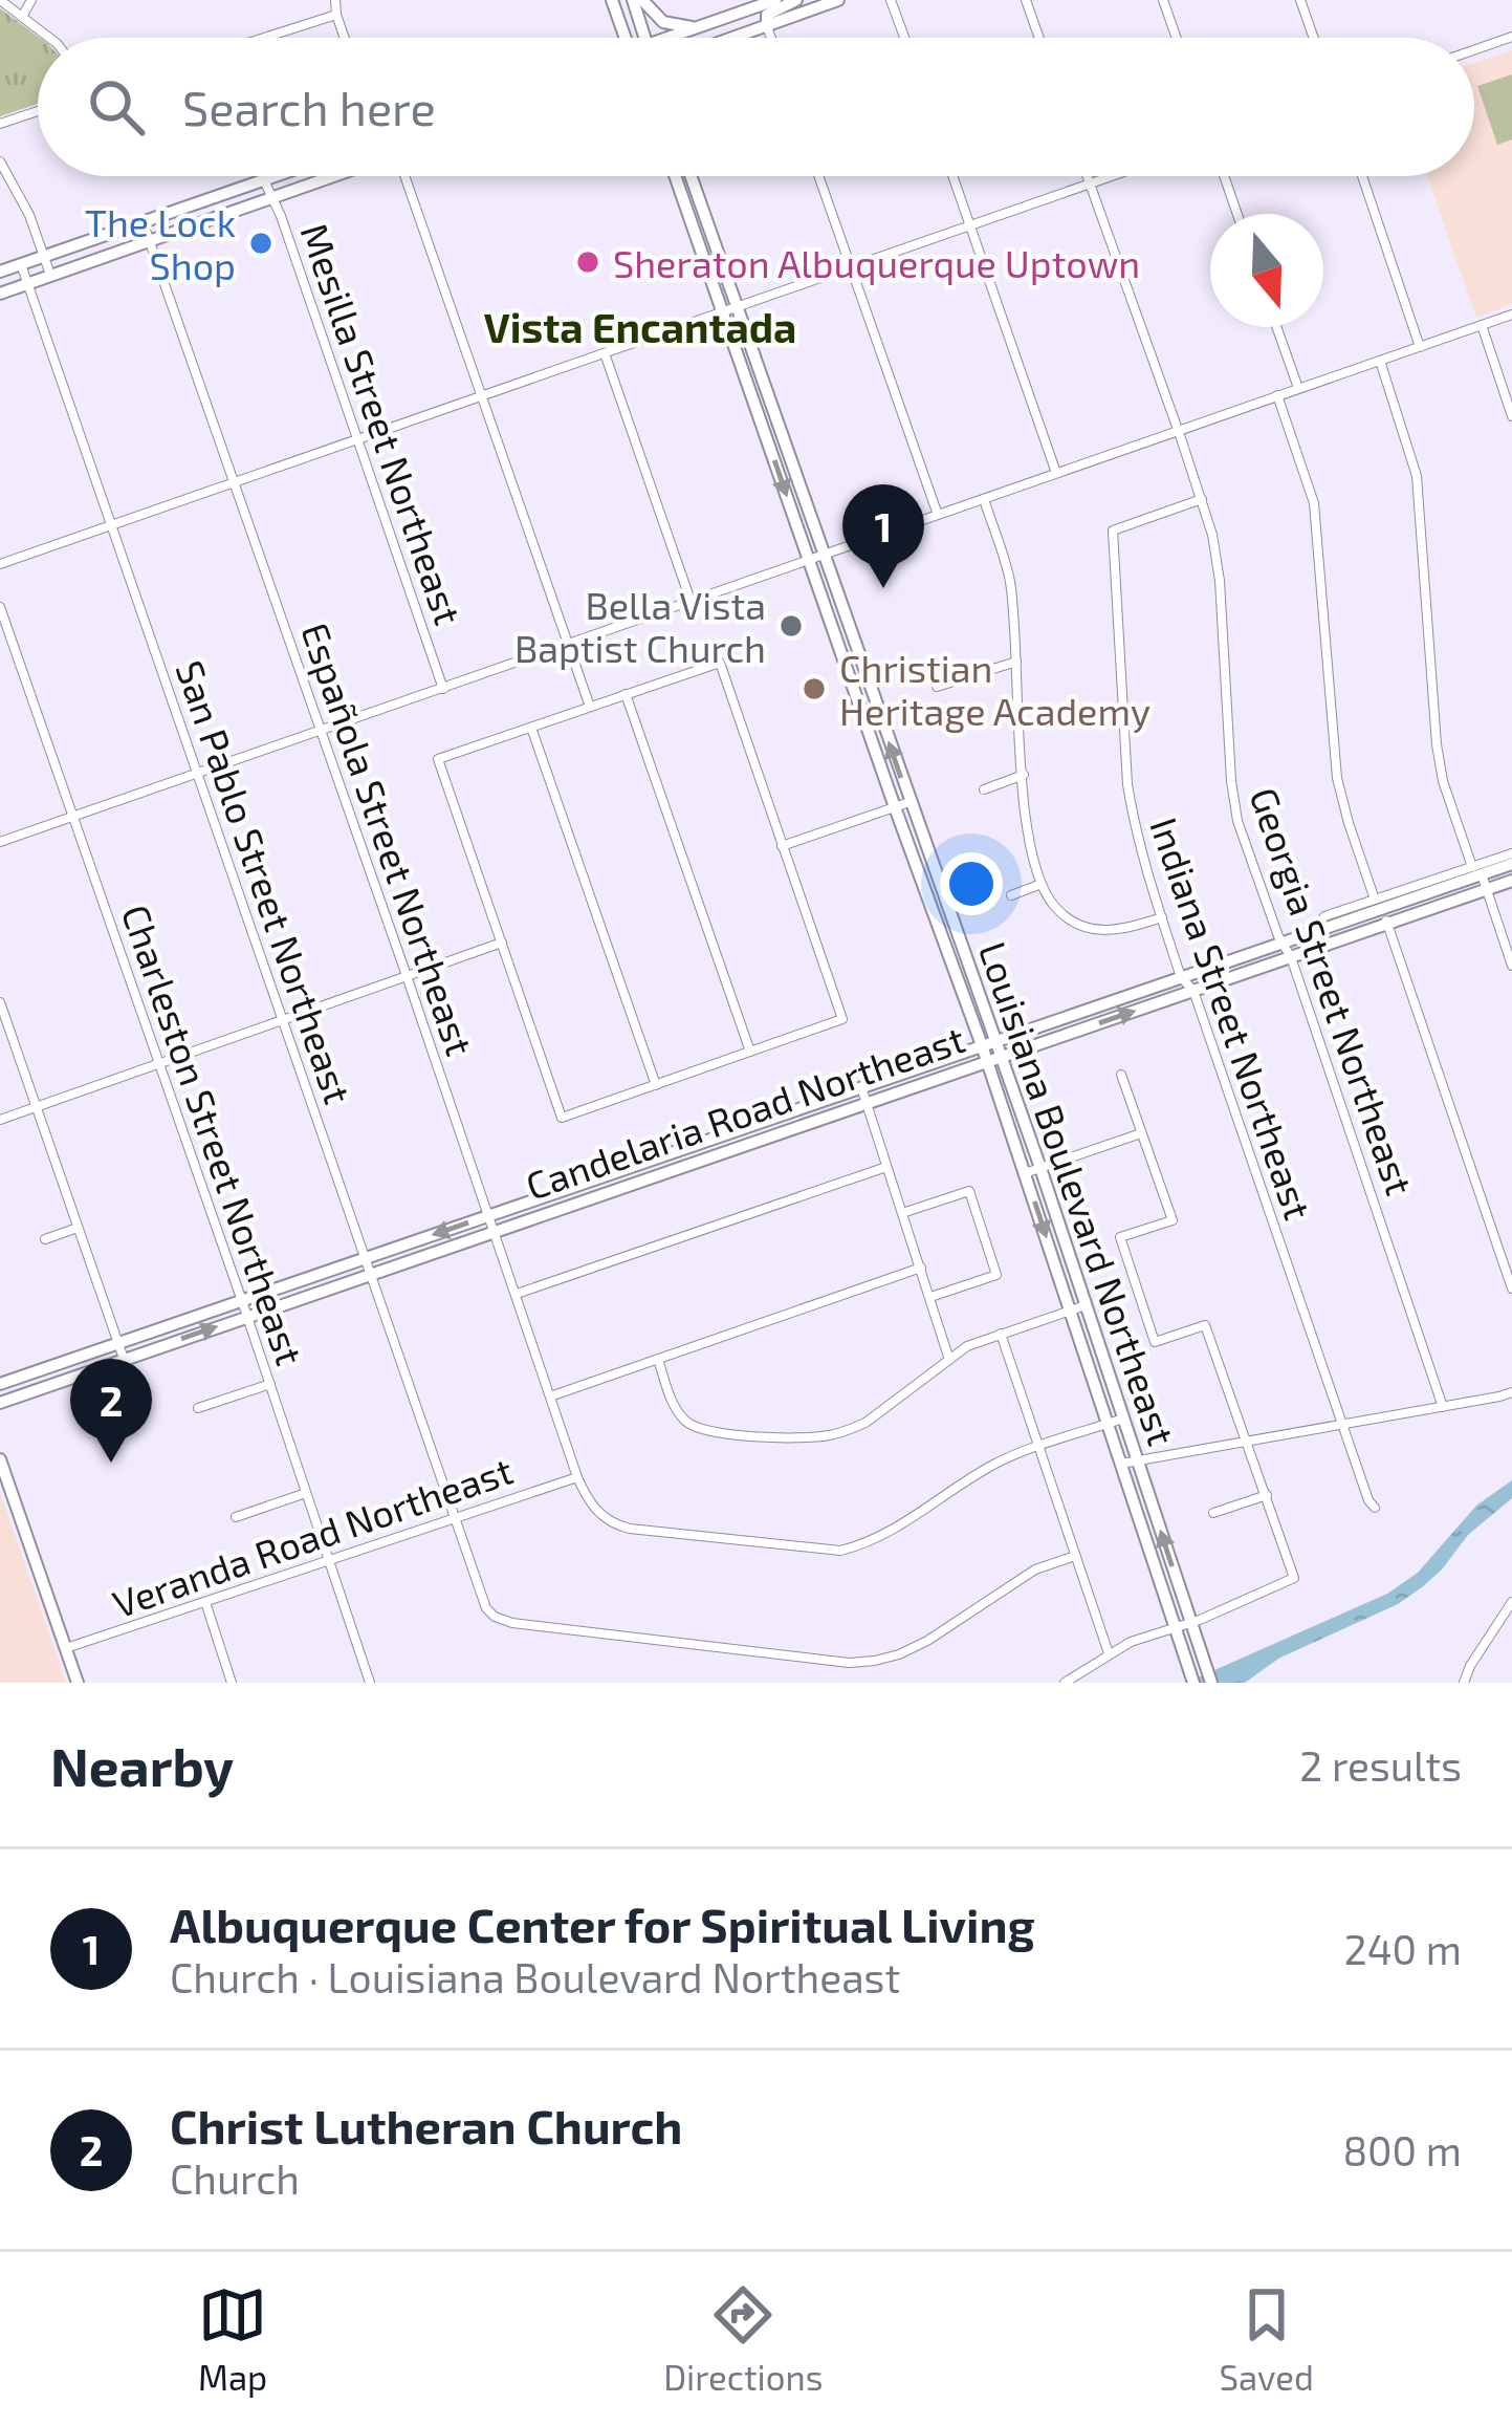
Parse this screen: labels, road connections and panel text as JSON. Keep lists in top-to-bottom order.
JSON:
{
  "streets": {
    "main road": ["Candelaria Road Northeast", "Louisiana Boulevard Northeast"],
    "street": [
      "Mesilla Street Northeast",
      "Española Street Northeast",
      "San Pablo Street Northeast",
      "Georgia Street Northeast",
      "Indiana Street Northeast",
      "Charleston Street Northeast",
      "Veranda Road Northeast"
    ]
  },
  "crossings": [
    ["Española Street Northeast", "Candelaria Road Northeast"],
    ["Española Street Northeast", "Louisiana Boulevard Northeast"],
    ["Española Street Northeast", "Veranda Road Northeast"],
    ["San Pablo Street Northeast", "Candelaria Road Northeast"],
    ["San Pablo Street Northeast", "Veranda Road Northeast"],
    ["Georgia Street Northeast", "Indiana Street Northeast"],
    ["Georgia Street Northeast", "Candelaria Road Northeast"],
    ["Indiana Street Northeast", "Candelaria Road Northeast"],
    ["Candelaria Road Northeast", "Charleston Street Northeast"],
    ["Candelaria Road Northeast", "Louisiana Boulevard Northeast"],
    ["Charleston Street Northeast", "Veranda Road Northeast"]
  ],
  "districts": ["Vista Encantada"],
  "places": [
    "The Lock Shop",
    "Sheraton Albuquerque Uptown",
    "Bella Vista Baptist Church",
    "Christian Heritage Academy"
  ],
  "north": "bottom",
  "page": {
    "search": "Search here",
    "pins": ["1", "2"],
    "heading": ["Nearby", "2 results"],
    "list": [
      {
        "mark": "1",
        "name": "Albuquerque Center for Spiritual Living",
        "note": "Church · Louisiana Boulevard Northeast",
        "value": "240 m"
      },
      {
        "mark": "2",
        "name": "Christ Lutheran Church",
        "note": "Church",
        "value": "800 m"
      }
    ],
    "nav": ["Map", "Directions", "Saved"]
  }
}
